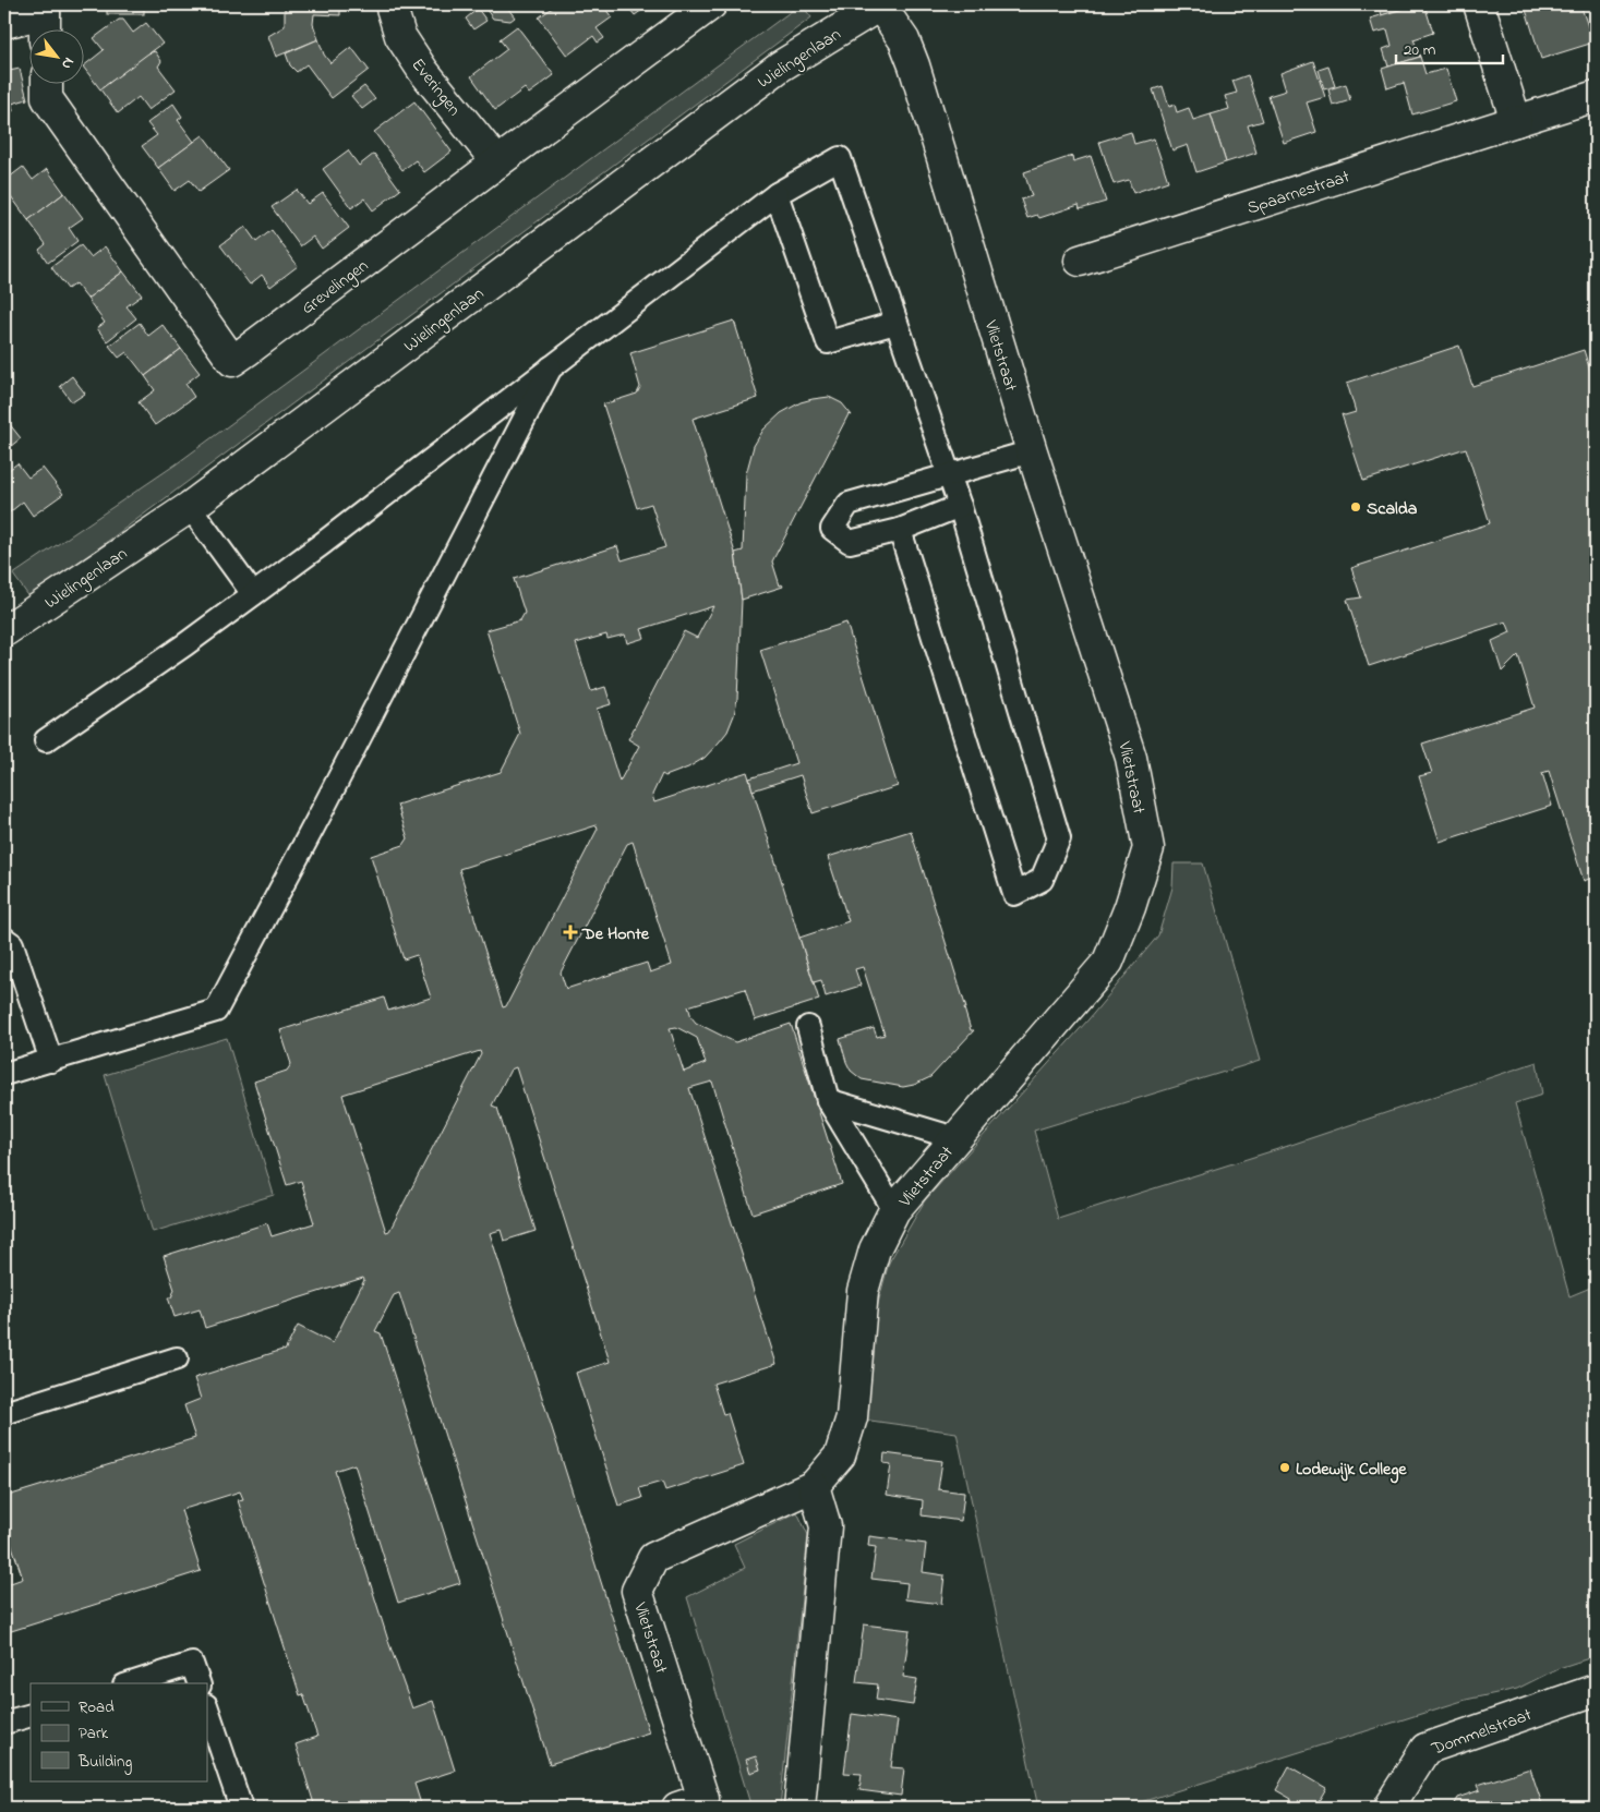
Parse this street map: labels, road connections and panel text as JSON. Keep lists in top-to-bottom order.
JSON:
{
  "streets": {
    "street": [
      "Wielingenlaan",
      "Everingen",
      "Spaarnestraat",
      "Grevelingen",
      "Vlietstraat",
      "Dommelstraat"
    ]
  },
  "crossings": [
    ["Wielingenlaan", "Vlietstraat"],
    ["Everingen", "Grevelingen"]
  ],
  "places": {
    "other": ["Scalda", "Lodewijk College"],
    "health": ["De Honte"]
  },
  "legend": ["Road", "Park", "Building"],
  "scale_bar": "20 m",
  "north": "bottom right"
}
